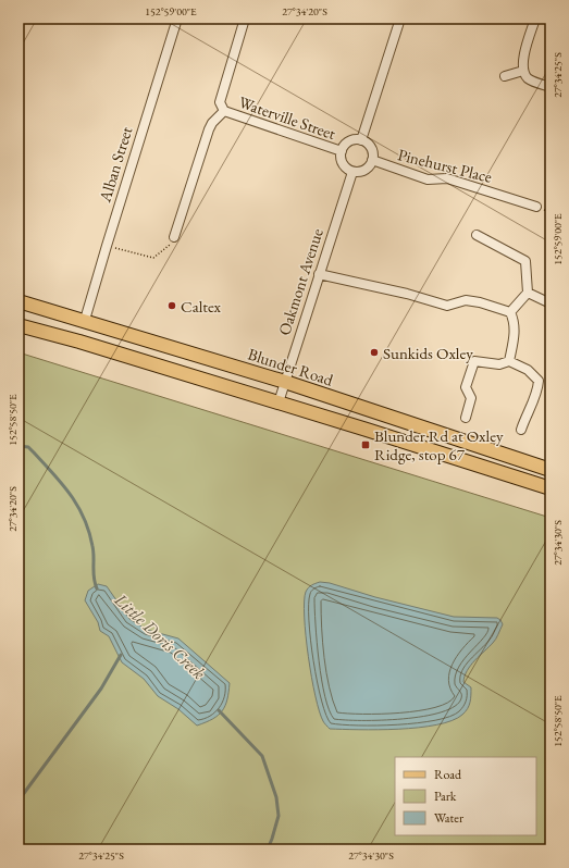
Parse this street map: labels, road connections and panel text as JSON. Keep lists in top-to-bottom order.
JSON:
{
  "streets": {
    "main road": ["Blunder Road"],
    "street": [
      "Waterville Street",
      "Alban Street",
      "Pinehurst Place",
      "Oakmont Avenue"
    ]
  },
  "crossings": [
    ["Waterville Street", "Pinehurst Place"],
    ["Waterville Street", "Oakmont Avenue"],
    ["Alban Street", "Blunder Road"],
    ["Pinehurst Place", "Oakmont Avenue"],
    ["Oakmont Avenue", "Blunder Road"]
  ],
  "water": ["Little Doris Creek"],
  "places": {
    "other": ["Caltex", "Sunkids Oxley"],
    "transit": ["Blunder Rd at Oxley Ridge, stop 67"]
  },
  "legend": ["Road", "Park", "Water"],
  "coordinates": [
    "152°59'00\"E",
    "27°34'20\"S",
    "27°34'25\"S",
    "152°58'50\"E",
    "27°34'30\"S"
  ]
}
